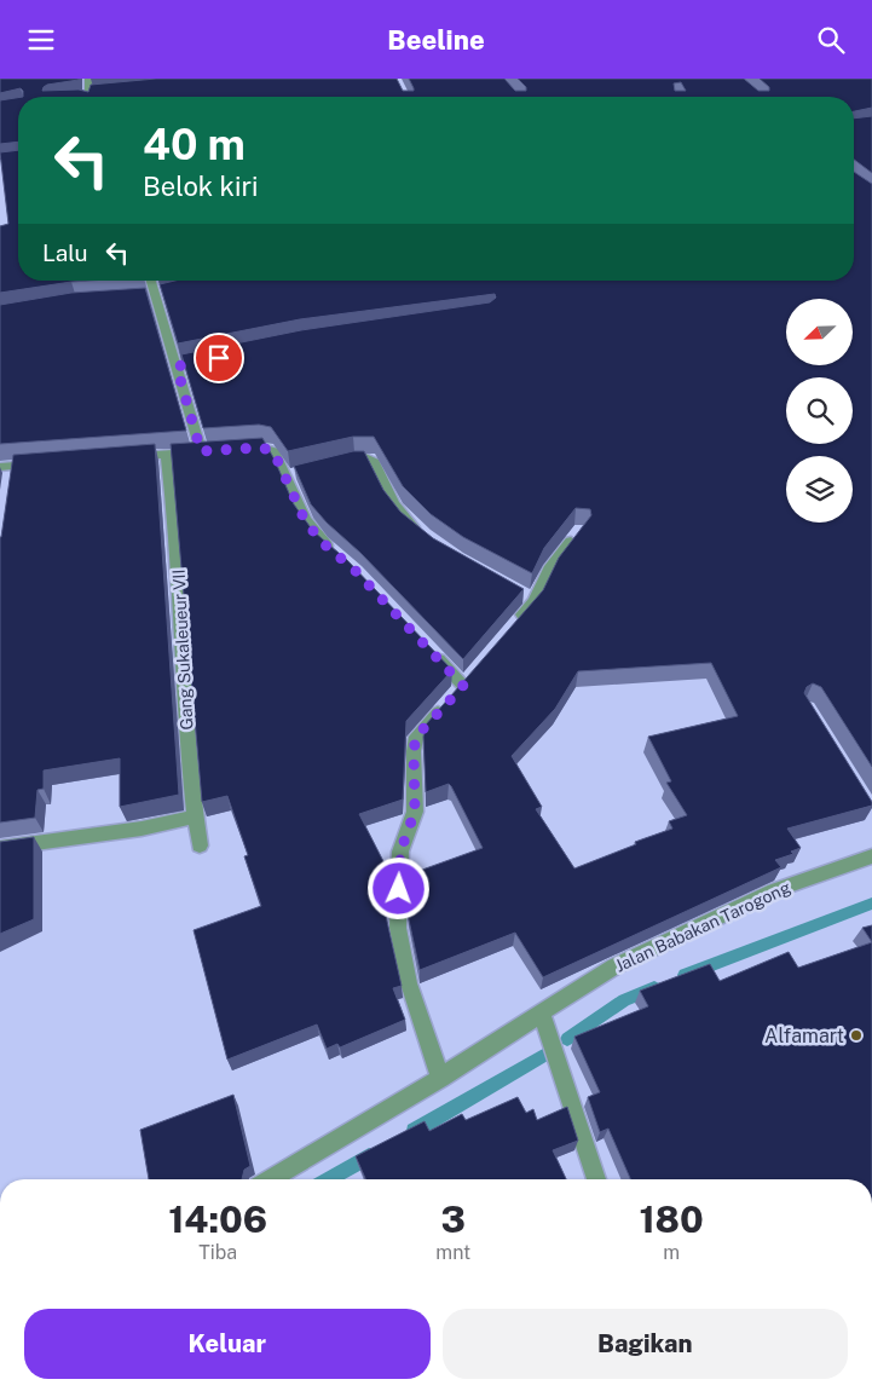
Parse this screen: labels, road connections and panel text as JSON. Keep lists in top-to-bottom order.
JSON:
{
  "streets": {
    "street": ["Gang Sukaleueur VII", "Jalan Babakan Tarogong"]
  },
  "places": ["Alfamart"],
  "north": "bottom left",
  "page": {
    "header": "Beeline",
    "turn": ["40 m", "Belok kiri"],
    "then": "Lalu",
    "eta": [
      "14:06",
      "Tiba",
      "3",
      "mnt",
      "180",
      "m"
    ],
    "buttons": ["Keluar", "Bagikan"]
  }
}
